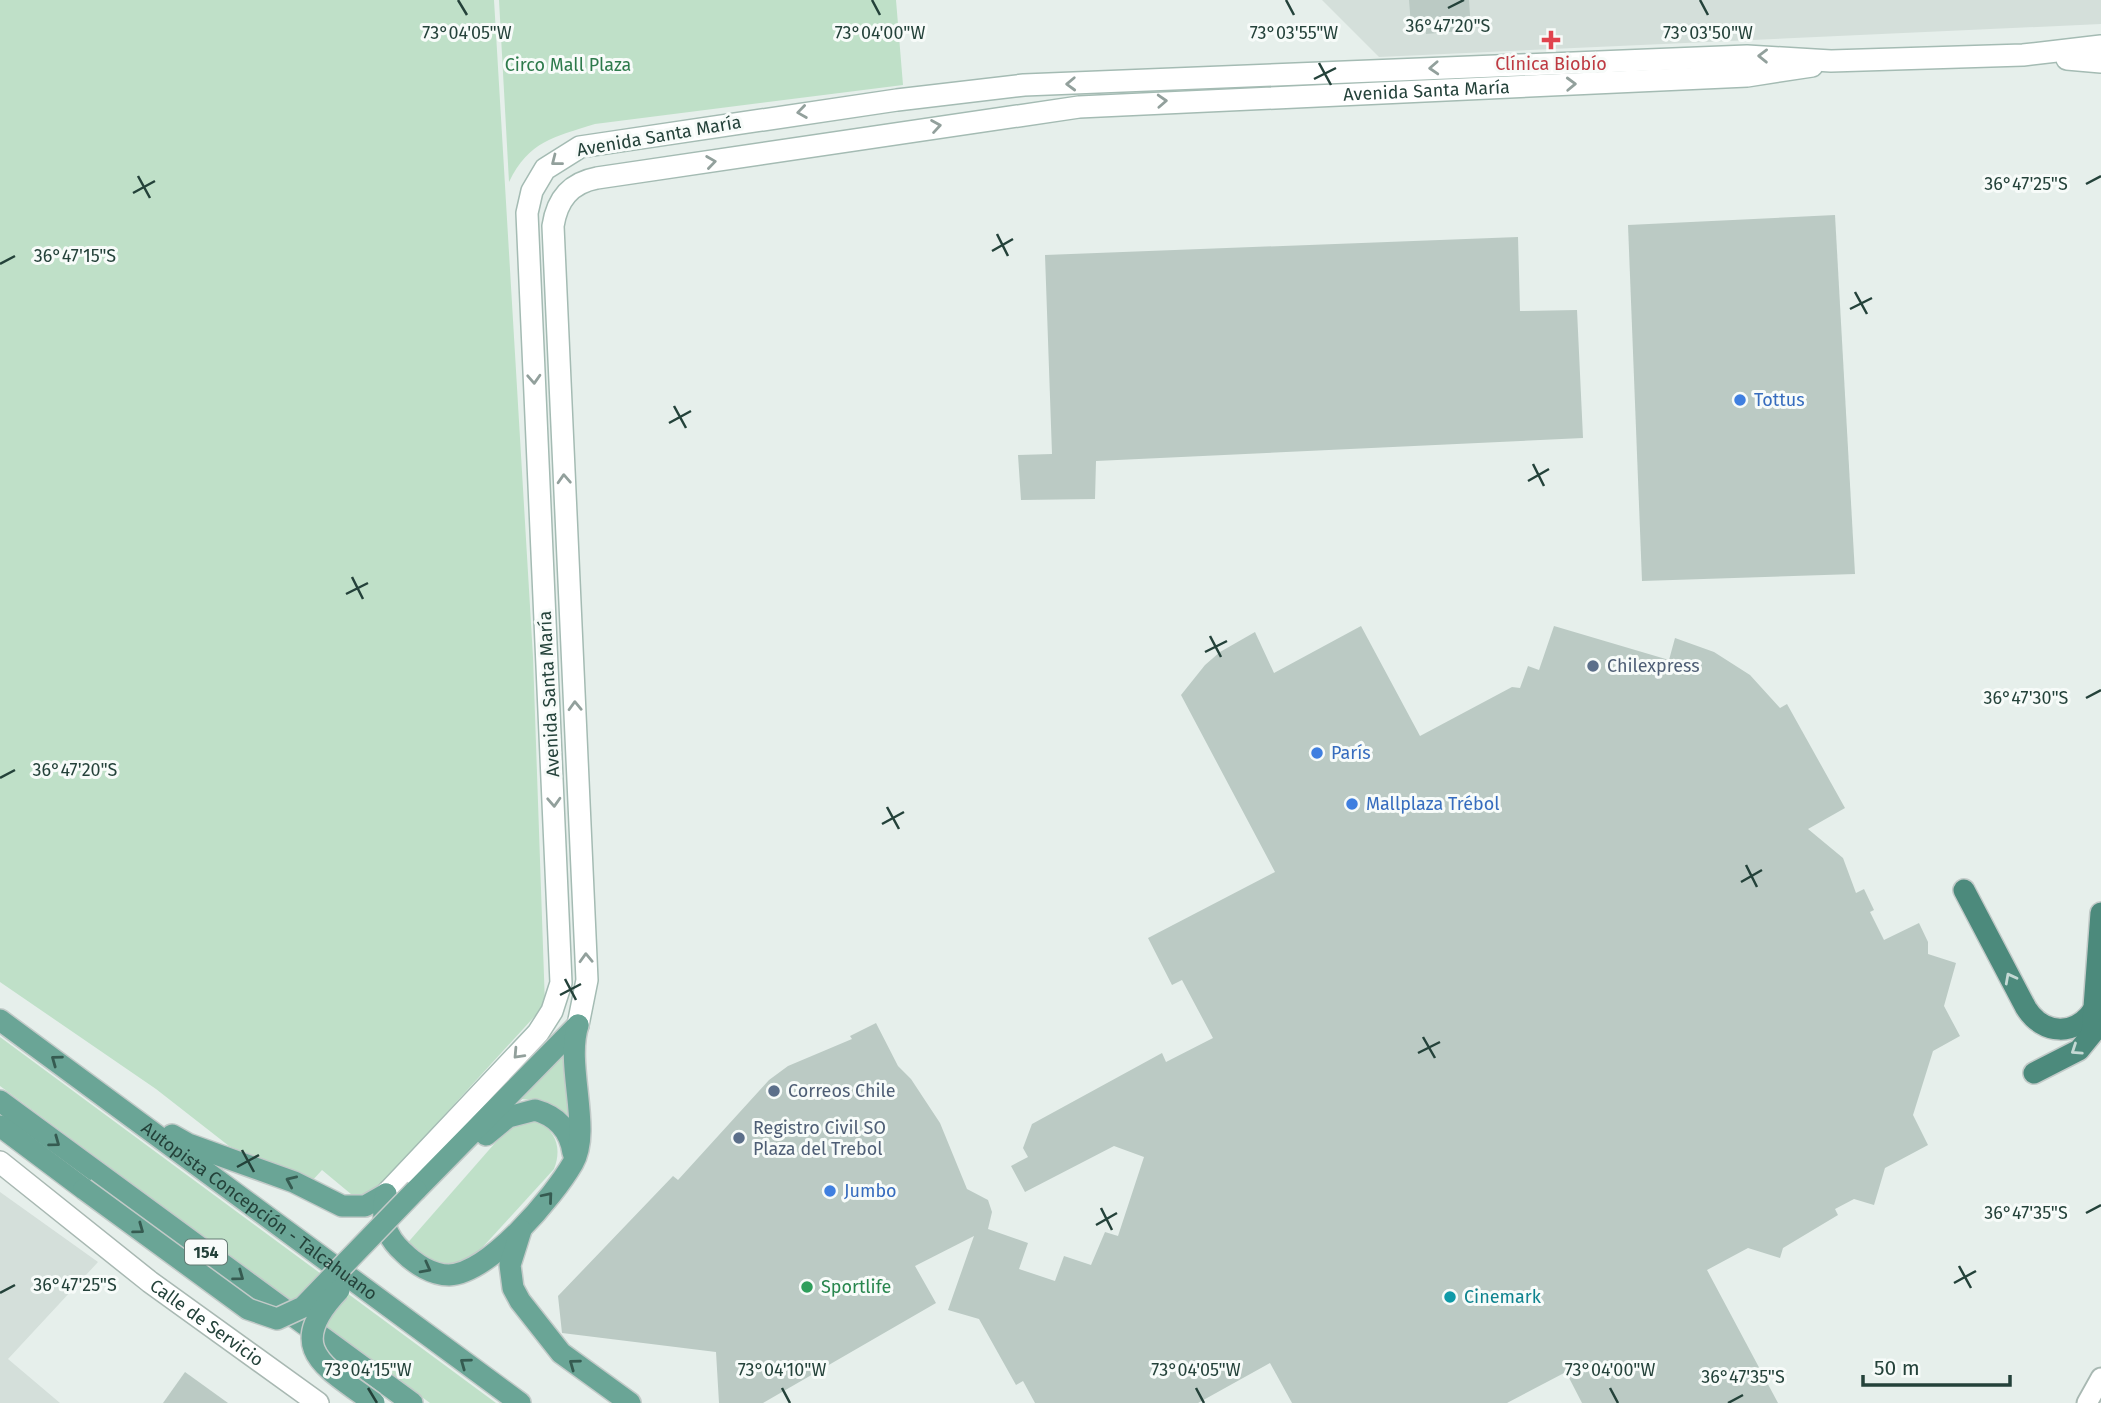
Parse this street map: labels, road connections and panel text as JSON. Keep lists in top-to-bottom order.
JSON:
{
  "streets": {
    "main road": [
      "Avenida Santa María",
      "Autopista Concepción - Talcahuano",
      "154",
      "Calle de Servicio"
    ]
  },
  "parks": ["Circo Mall Plaza"],
  "places": {
    "health": ["Clínica Biobío"],
    "other": [
      "Tottus",
      "Chilexpress",
      "París",
      "Mallplaza Trébol",
      "Correos Chile",
      "Registro Civil SO Plaza del Trebol",
      "Jumbo",
      "Sportlife",
      "Cinemark"
    ]
  },
  "scale_bar": "50 m",
  "coordinates": [
    "36°47'20\"S",
    "73°04'05\"W",
    "73°04'00\"W",
    "73°03'55\"W",
    "73°03'50\"W",
    "36°47'25\"S",
    "36°47'15\"S",
    "36°47'30\"S",
    "36°47'35\"S",
    "73°04'15\"W",
    "73°04'10\"W"
  ]
}
